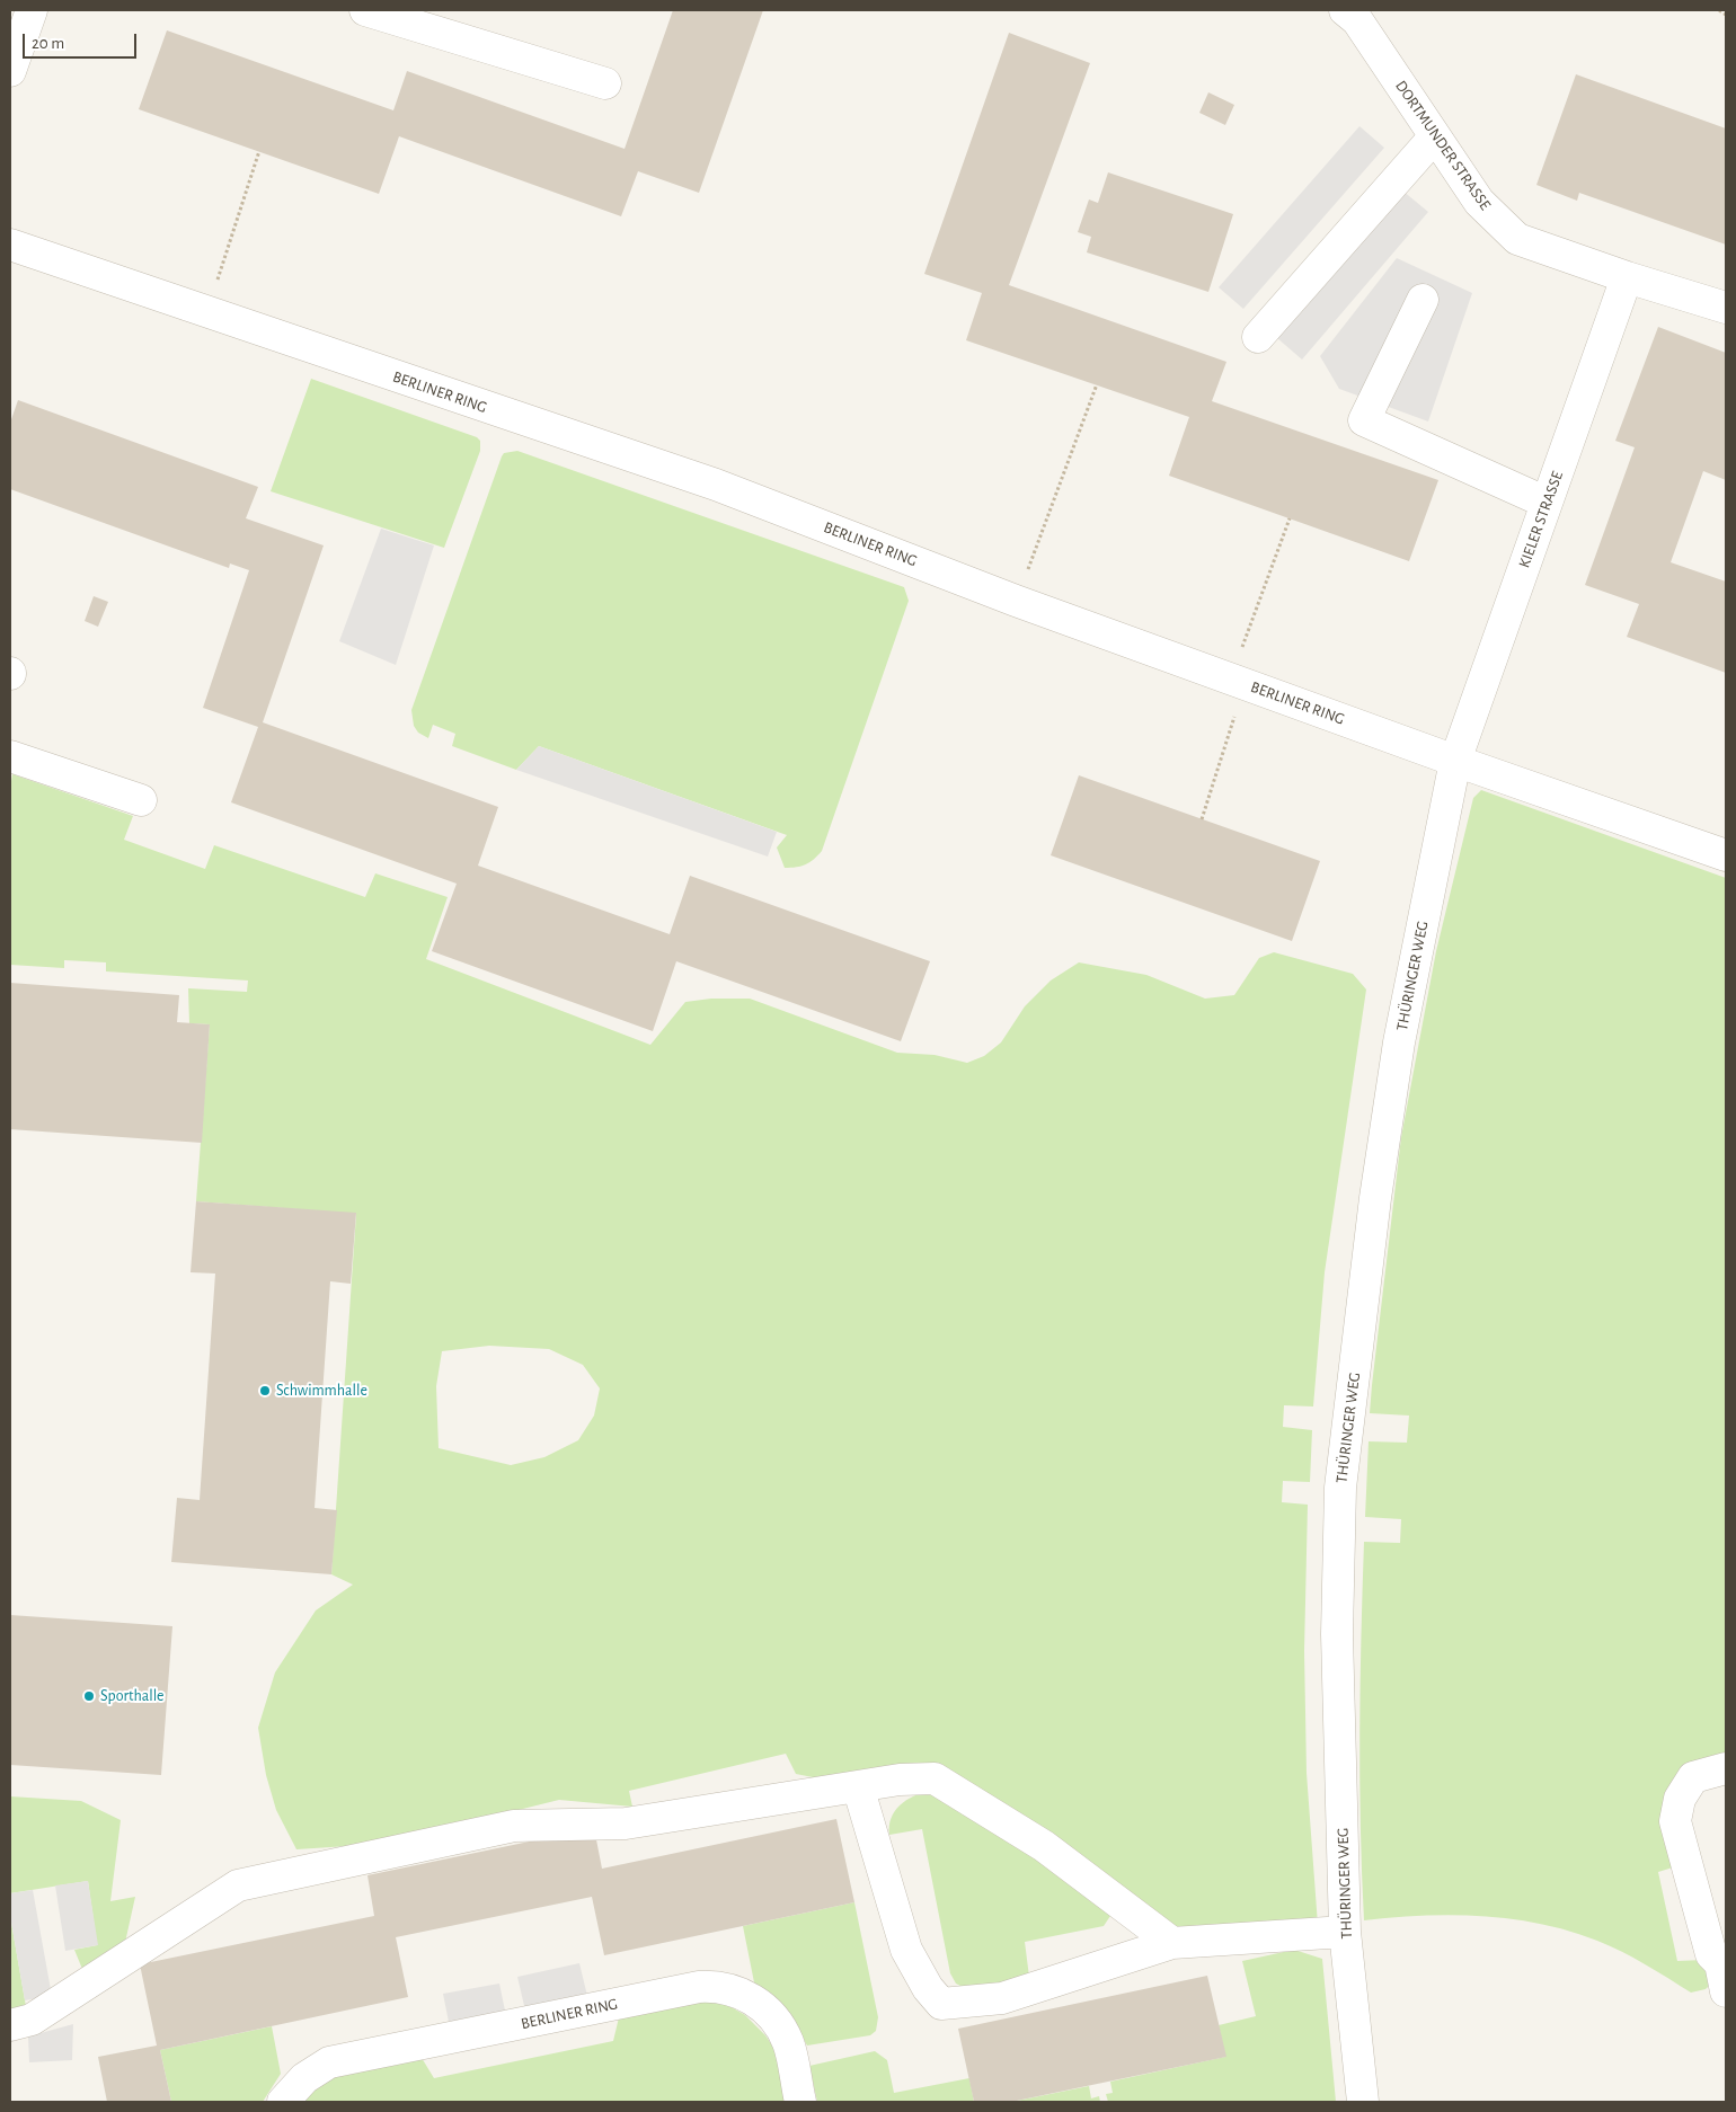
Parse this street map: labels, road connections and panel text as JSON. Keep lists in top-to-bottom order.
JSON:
{
  "streets": {
    "lane": [
      "DORTMUNDER STRASSE",
      "BERLINER RING",
      "KIELER STRASSE",
      "THÜRINGER WEG"
    ]
  },
  "crossings": [
    ["DORTMUNDER STRASSE", "KIELER STRASSE"],
    ["BERLINER RING", "KIELER STRASSE"],
    ["BERLINER RING", "THÜRINGER WEG"],
    ["KIELER STRASSE", "THÜRINGER WEG"]
  ],
  "places": ["Schwimmhalle", "Sporthalle"],
  "scale_bar": "20 m"
}
